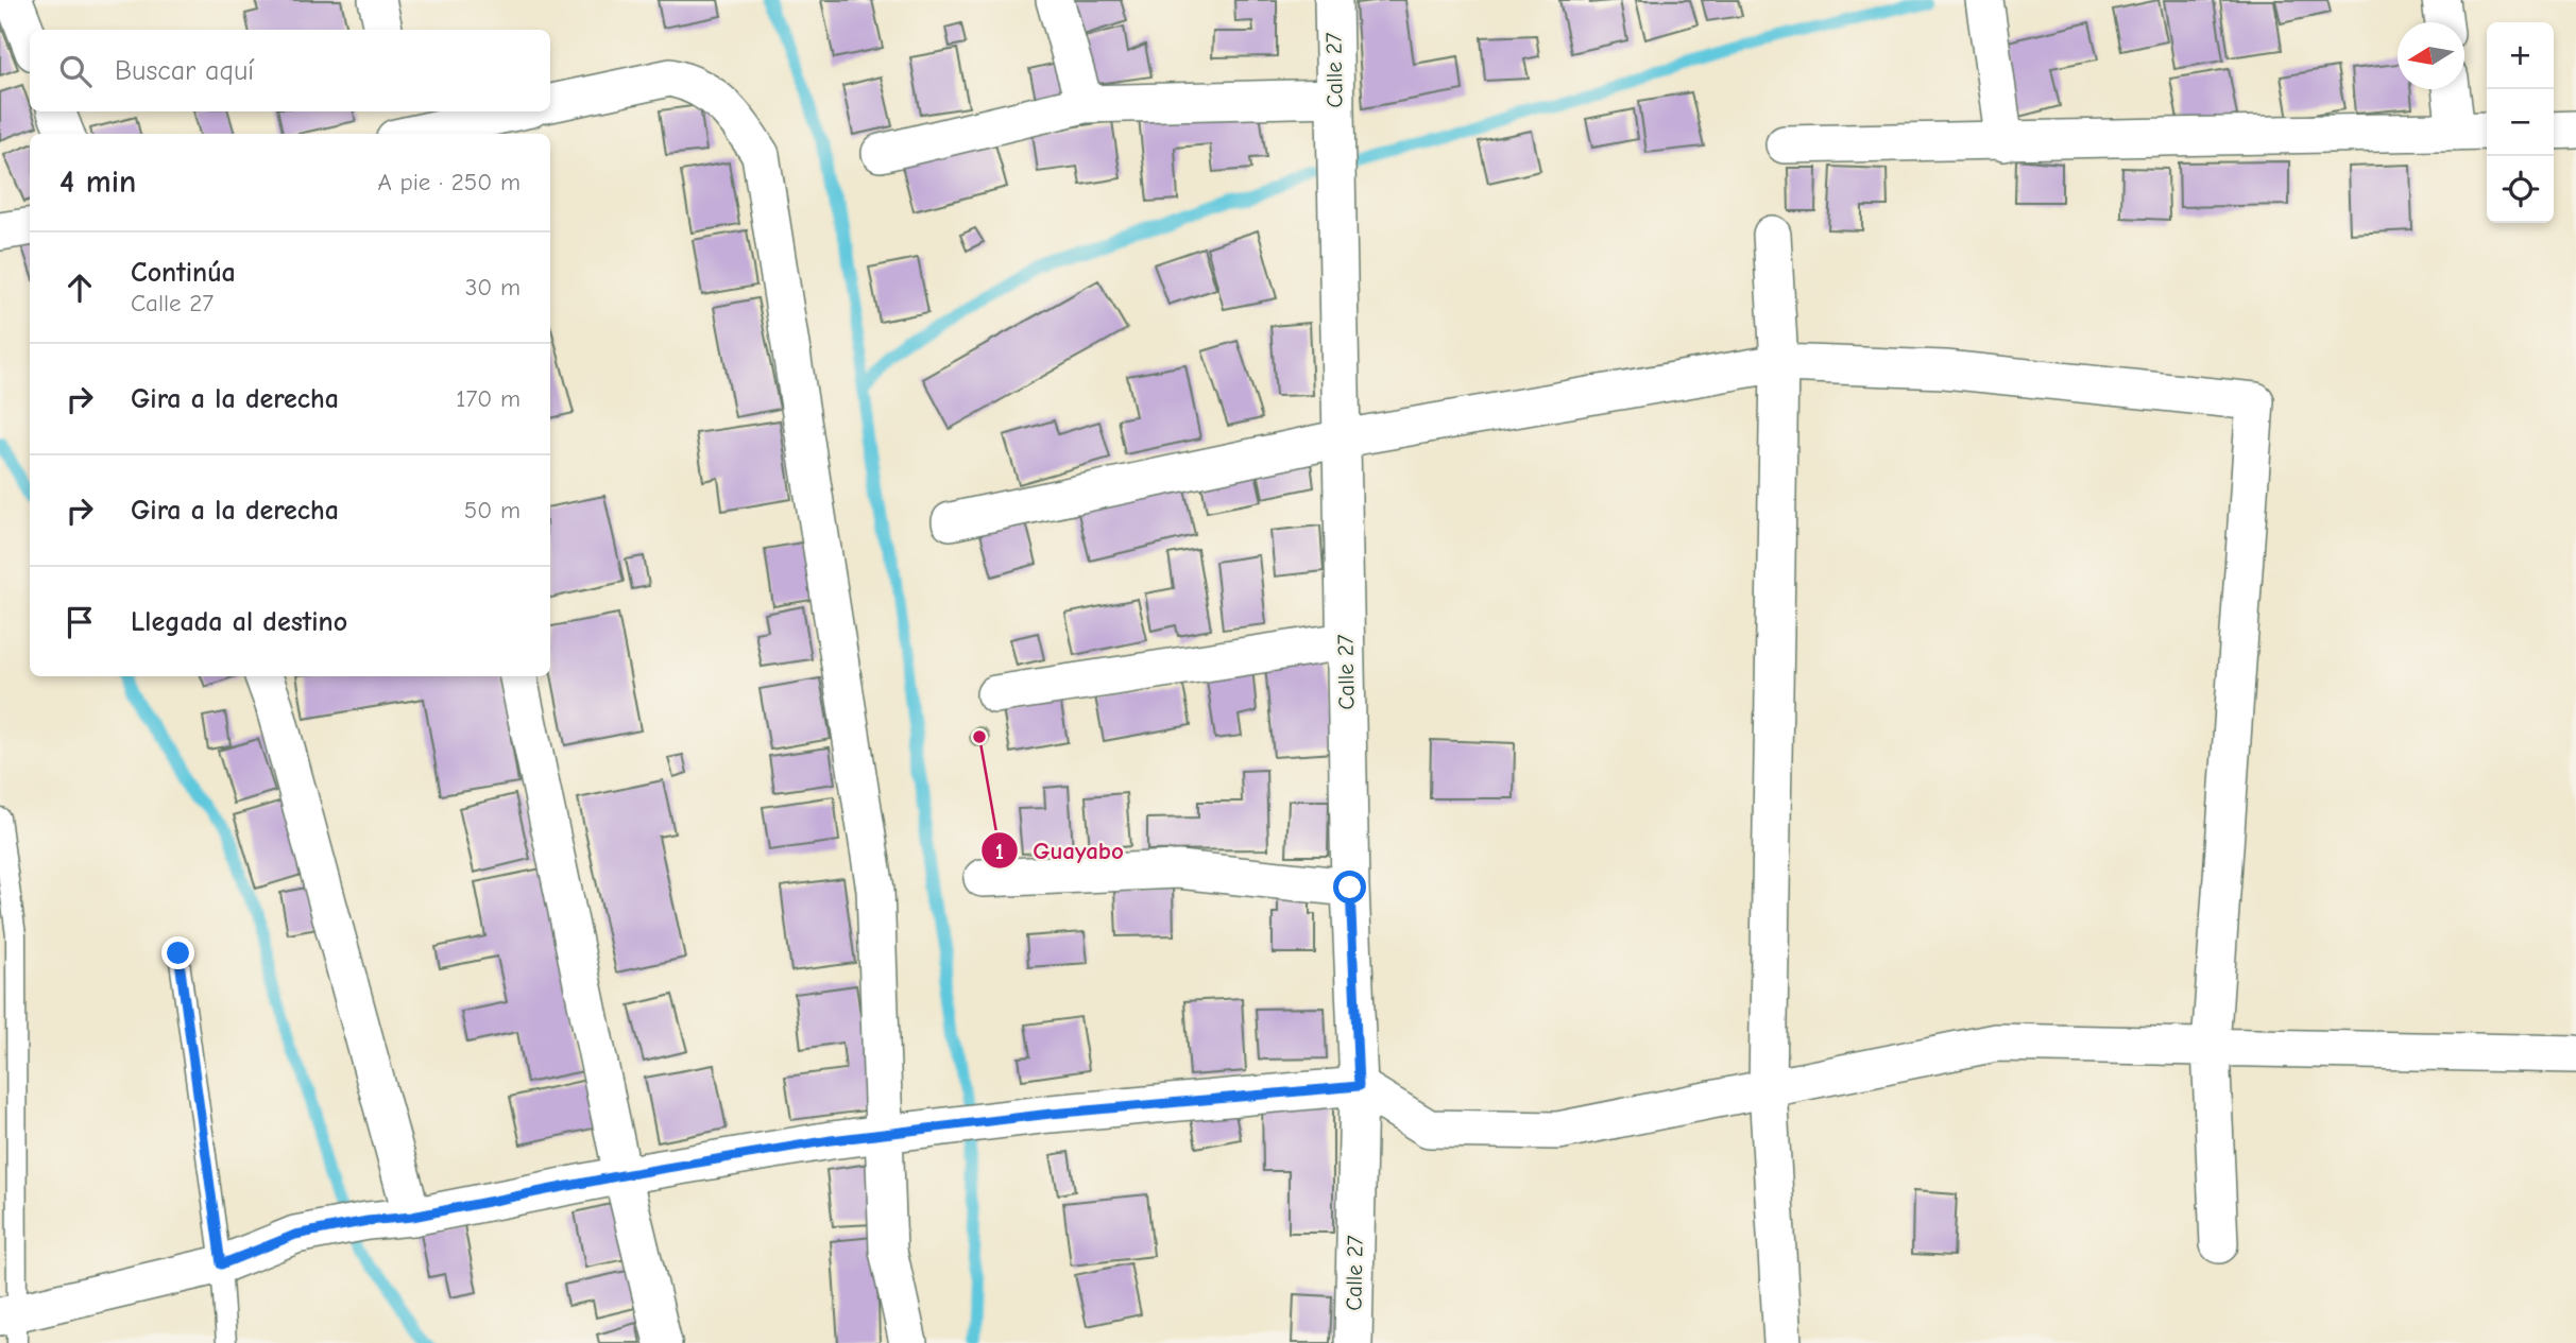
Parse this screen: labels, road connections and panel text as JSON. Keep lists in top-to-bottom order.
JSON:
{
  "streets": {
    "street": ["Calle 27"]
  },
  "places": ["Guayabo"],
  "north": "left",
  "page": {
    "map_buttons": ["+", "−"],
    "search": "Buscar aquí",
    "heading": ["4 min", "A pie · 250 m"],
    "list": [
      ["Continúa", "Calle 27", "30 m"],
      ["Gira a la derecha", "170 m"],
      ["Gira a la derecha", "50 m"],
      "Llegada al destino"
    ]
  }
}
